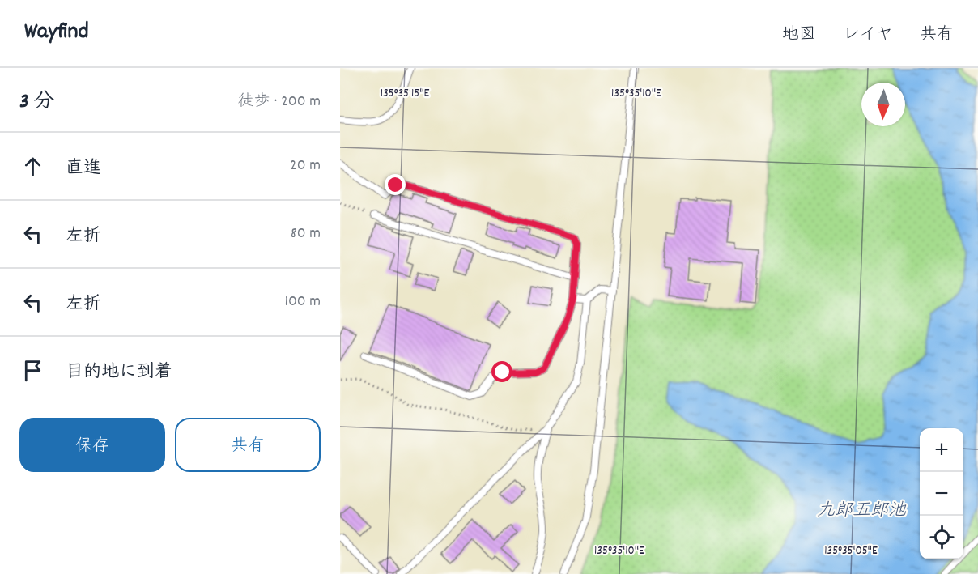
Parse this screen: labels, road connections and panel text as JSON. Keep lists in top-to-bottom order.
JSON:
{
  "water": ["九郎五郎池"],
  "north": "bottom",
  "page": {
    "header": "Wayfind",
    "nav": ["地図", "レイヤ", "共有"],
    "heading": ["3 分", "徒歩 · 200 m"],
    "list": [
      ["直進", "20 m"],
      ["左折", "80 m"],
      ["左折", "100 m"],
      "目的地に到着"
    ],
    "buttons": ["保存", "共有"],
    "map_buttons": ["+", "−"]
  },
  "coordinates": ["135°35'15\"E", "135°35'10\"E", "135°35'05\"E"]
}
